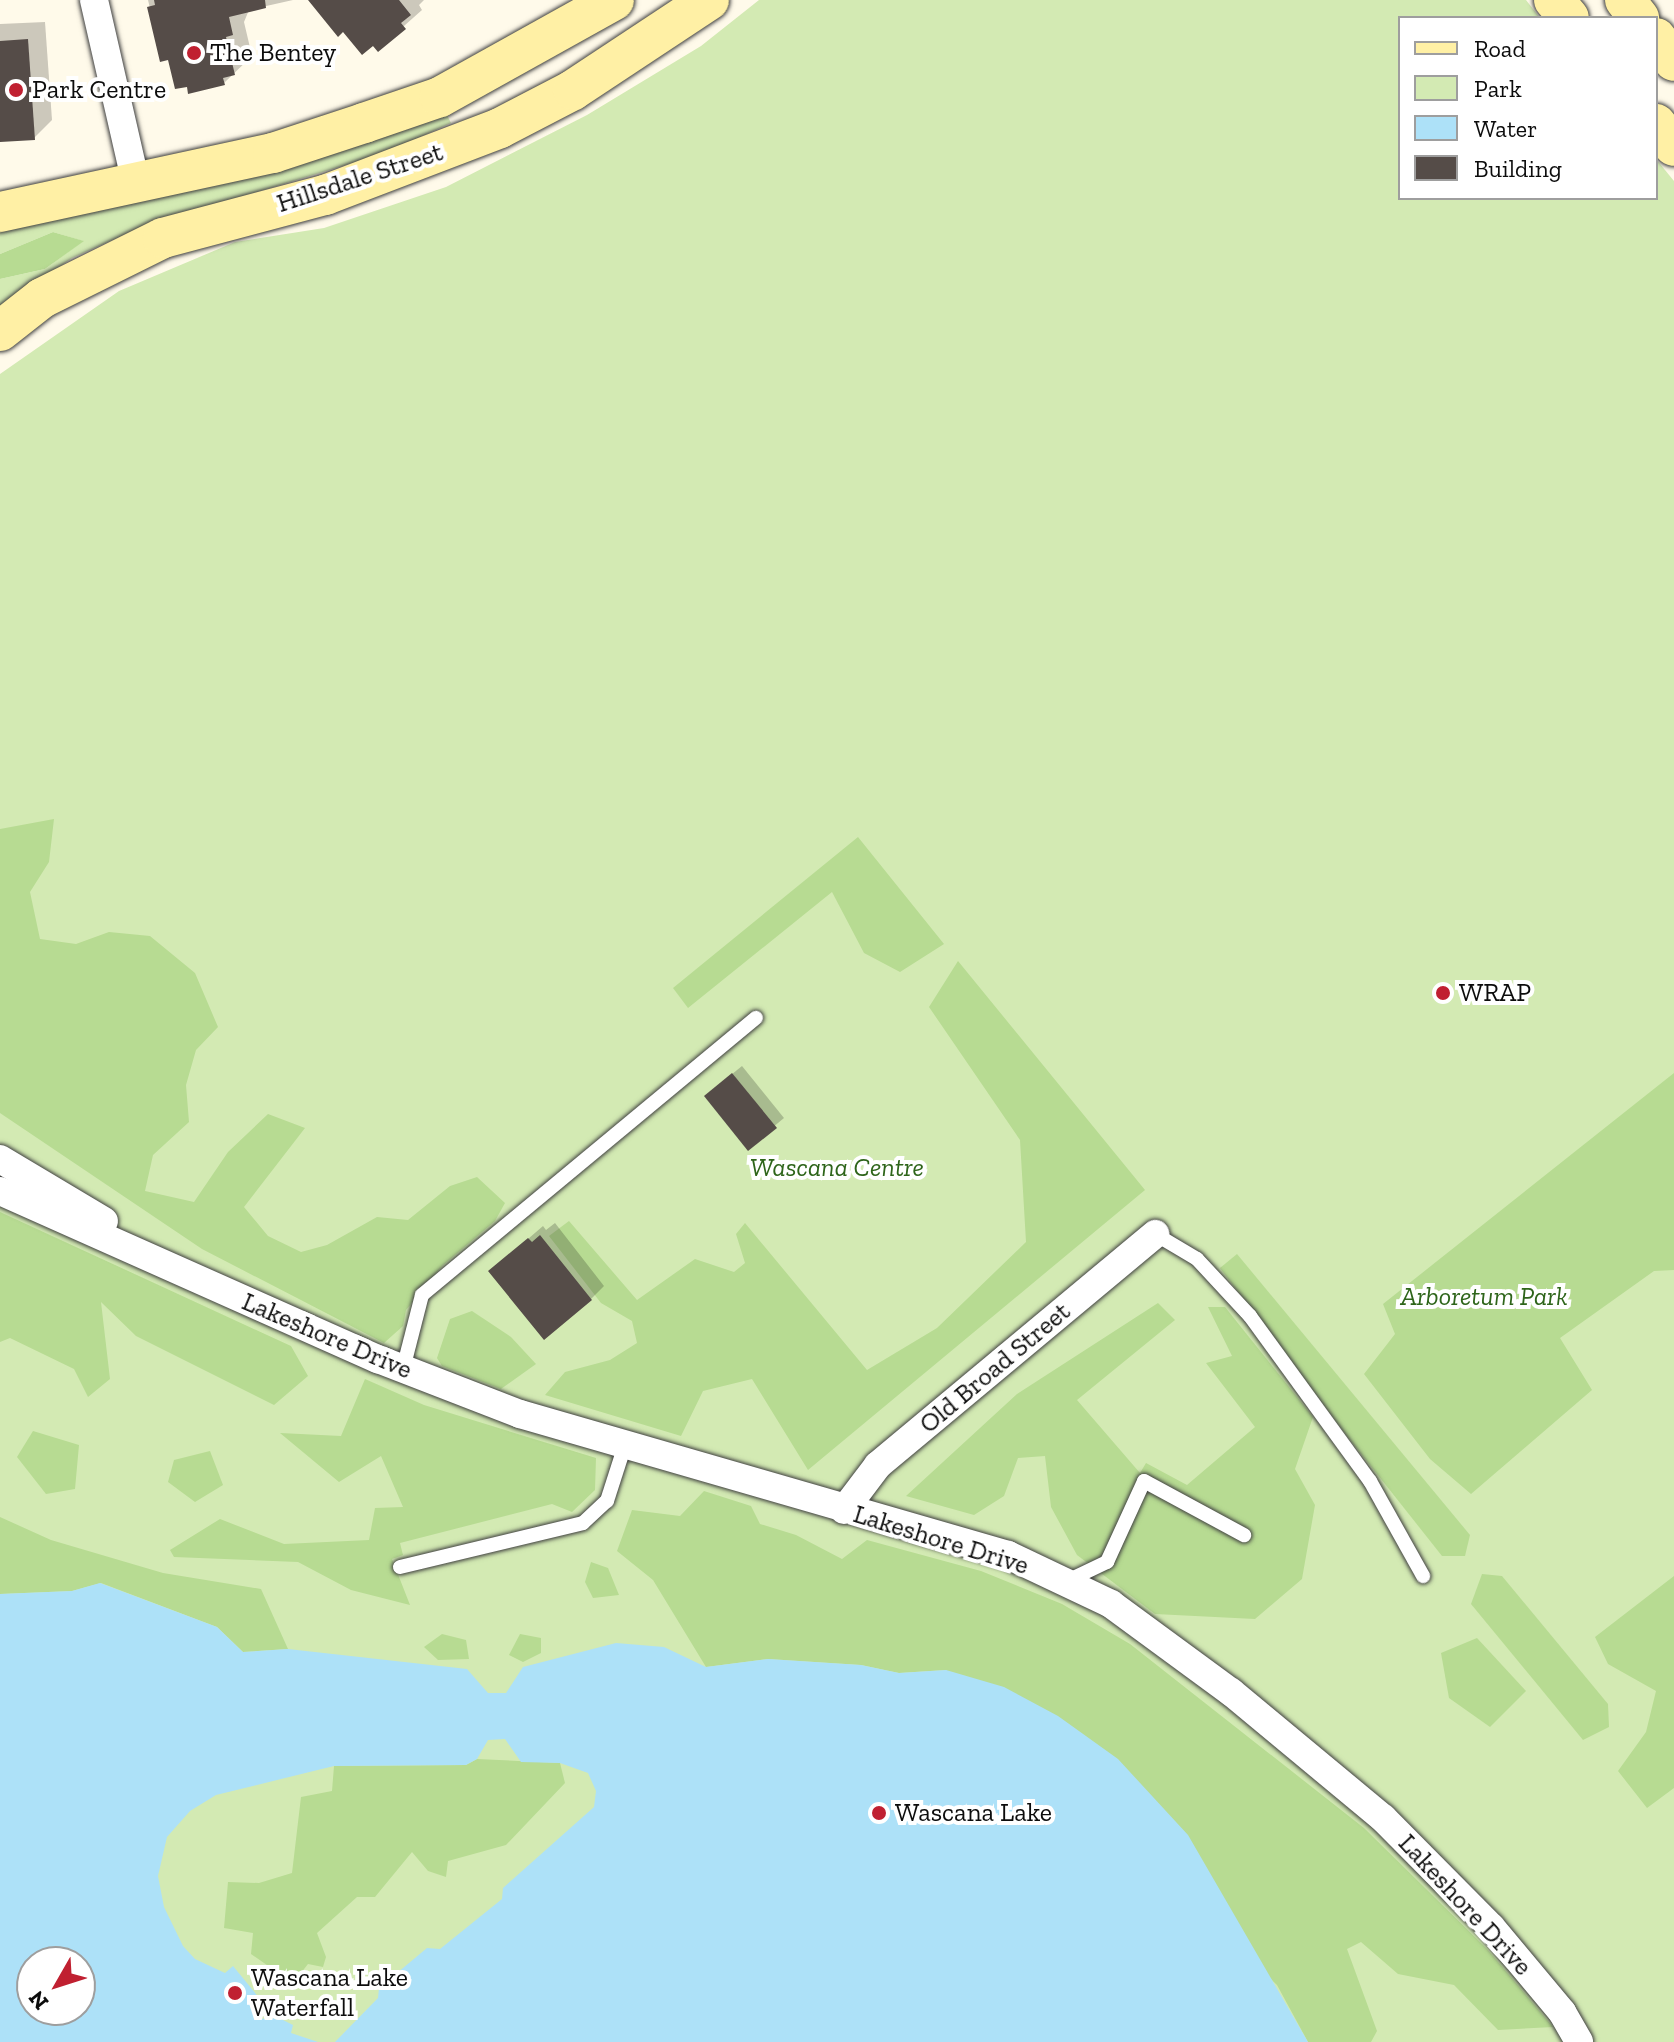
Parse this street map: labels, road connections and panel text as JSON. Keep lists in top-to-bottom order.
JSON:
{
  "streets": {
    "street": ["Hillsdale Street", "Lakeshore Drive", "Old Broad Street"]
  },
  "crossings": [
    ["Lakeshore Drive", "Old Broad Street"]
  ],
  "parks": ["Wascana Centre", "Arboretum Park"],
  "places": [
    "The Bentey",
    "Park Centre",
    "WRAP",
    "Wascana Lake",
    "Wascana Lake Waterfall"
  ],
  "legend": [
    "Road",
    "Park",
    "Water",
    "Building"
  ],
  "north": "bottom left"
}
